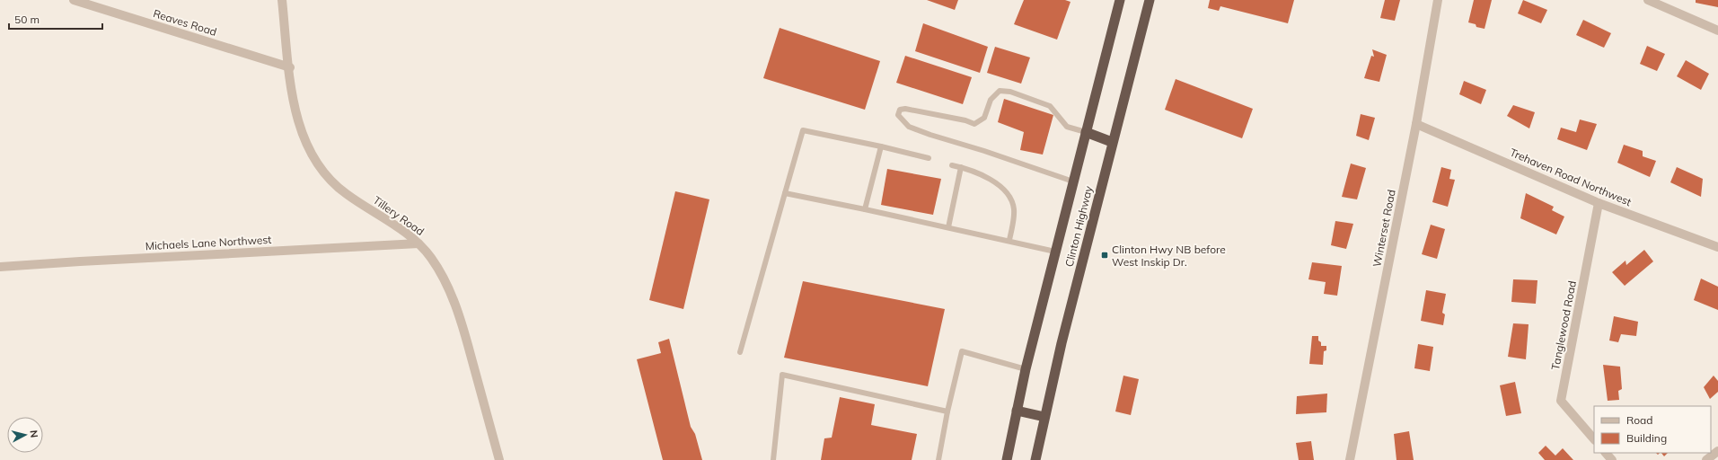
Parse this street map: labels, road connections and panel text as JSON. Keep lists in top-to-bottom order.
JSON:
{
  "streets": {
    "highway": ["Clinton Highway"],
    "street": [
      "Reaves Road",
      "Trehaven Road Northwest",
      "Tillery Road",
      "Winterset Road",
      "Michaels Lane Northwest",
      "Tanglewood Road"
    ]
  },
  "crossings": [
    ["Reaves Road", "Tillery Road"],
    ["Trehaven Road Northwest", "Winterset Road"],
    ["Trehaven Road Northwest", "Tanglewood Road"],
    ["Tillery Road", "Michaels Lane Northwest"]
  ],
  "places": {
    "transit": ["Clinton Hwy NB before West Inskip Dr."]
  },
  "legend": ["Road", "Building"],
  "scale_bar": "50 m",
  "north": "right"
}
